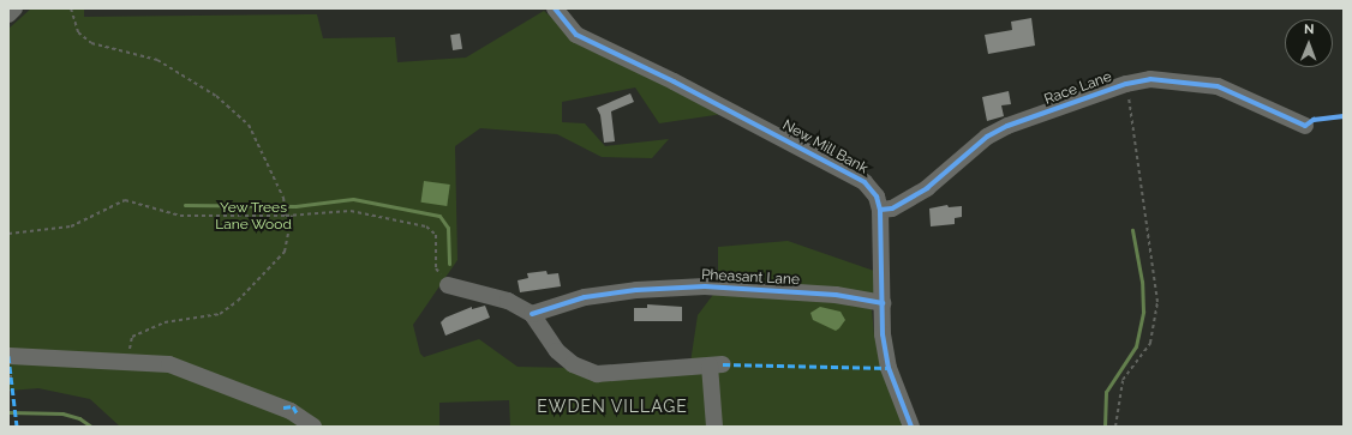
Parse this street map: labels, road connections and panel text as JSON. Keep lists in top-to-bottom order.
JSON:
{
  "streets": {
    "street": ["Race Lane", "New Mill Bank", "Pheasant Lane"]
  },
  "crossings": [
    ["Race Lane", "New Mill Bank"],
    ["New Mill Bank", "Pheasant Lane"]
  ],
  "districts": ["EWDEN VILLAGE"],
  "parks": ["Yew Trees Lane Wood"],
  "north": "top"
}
